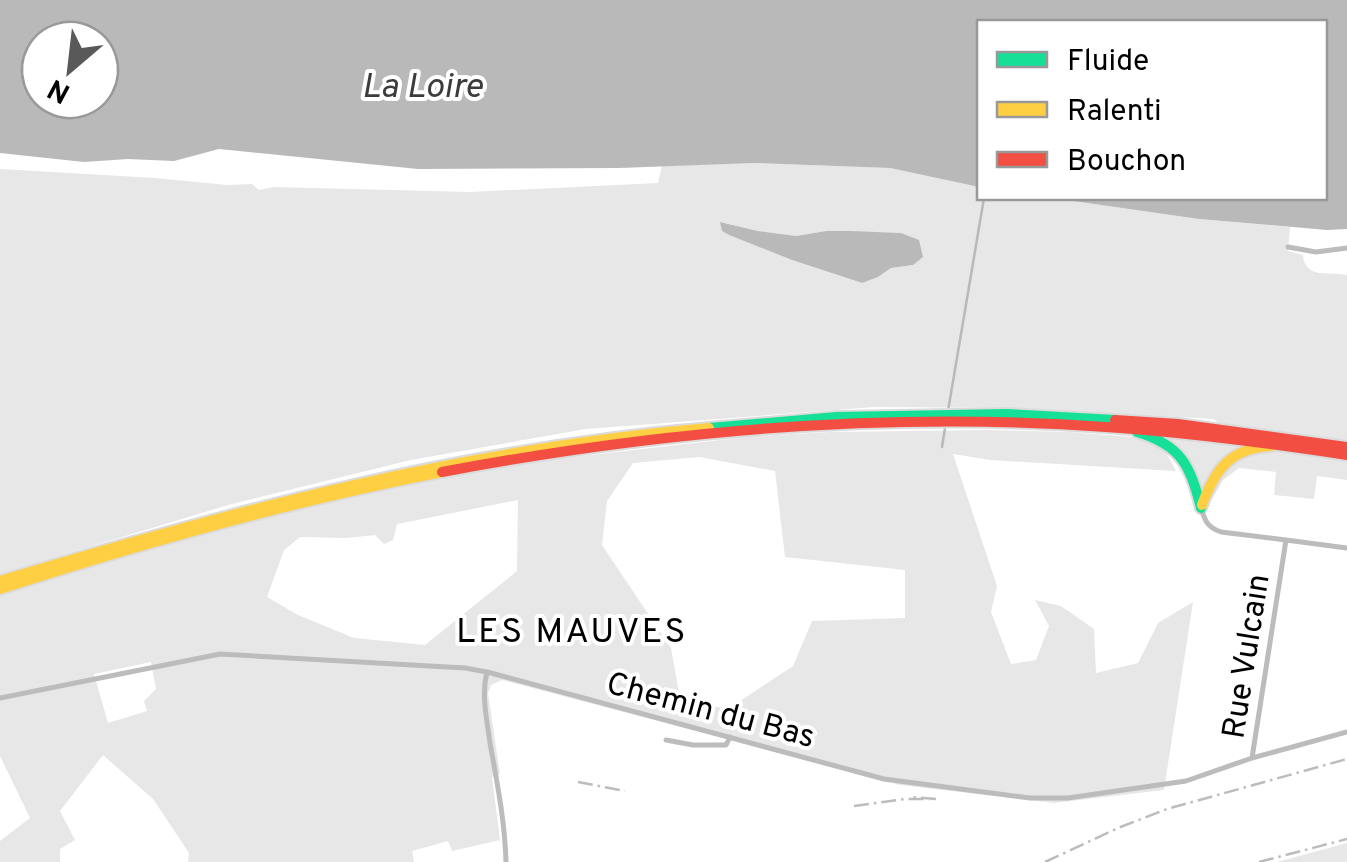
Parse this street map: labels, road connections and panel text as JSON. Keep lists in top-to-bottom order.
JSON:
{
  "streets": {
    "street": ["Rue Vulcain", "Chemin du Bas"]
  },
  "crossings": [
    ["Rue Vulcain", "Chemin du Bas"]
  ],
  "districts": ["LES MAUVES"],
  "water": ["La Loire"],
  "legend": ["Fluide", "Ralenti", "Bouchon"],
  "north": "bottom left"
}
